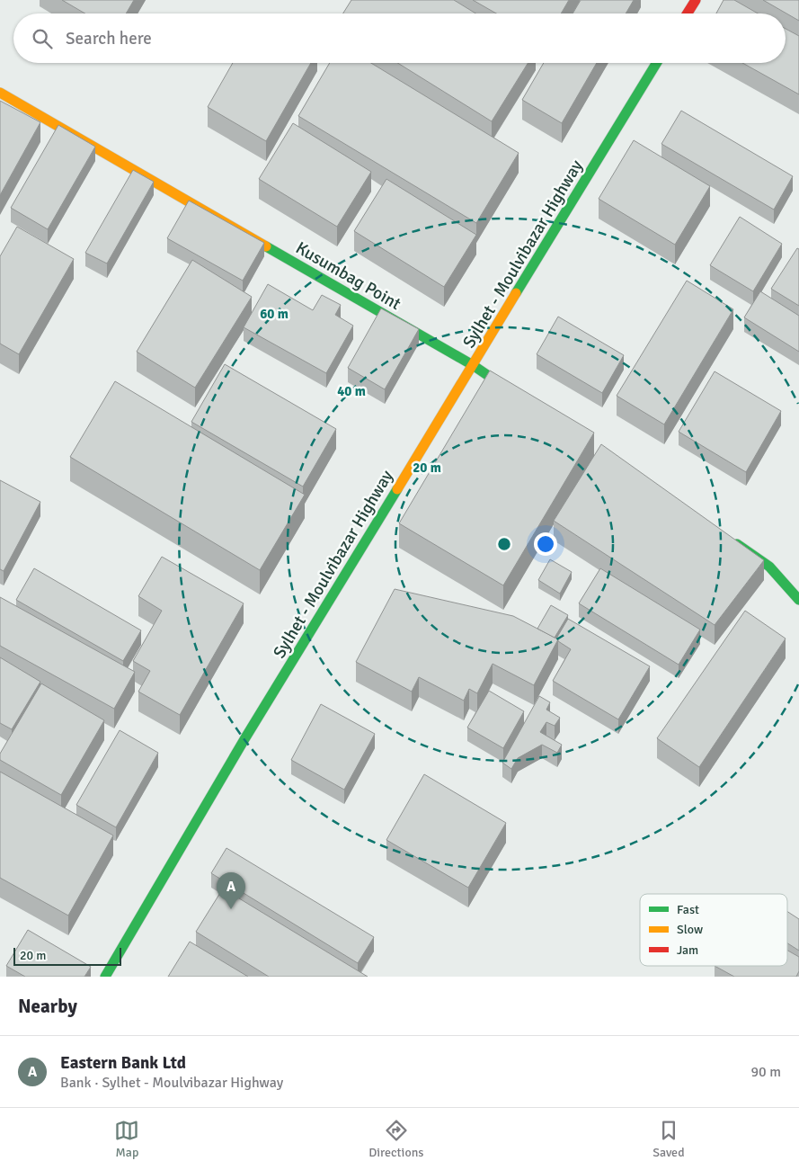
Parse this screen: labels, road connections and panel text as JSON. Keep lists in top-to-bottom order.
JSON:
{
  "streets": {
    "main road": ["Sylhet - Moulvibazar Highway", "Kusumbag Point"]
  },
  "crossings": [
    ["Sylhet - Moulvibazar Highway", "Kusumbag Point"]
  ],
  "legend": ["Fast", "Slow", "Jam"],
  "scale_bar": "20 m",
  "page": {
    "search": "Search here",
    "pins": "A",
    "scale": "20 m",
    "heading": "Nearby",
    "list": [
      {
        "mark": "A",
        "name": "Eastern Bank Ltd",
        "note": "Bank · Sylhet - Moulvibazar Highway",
        "value": "90 m"
      }
    ],
    "nav": ["Map", "Directions", "Saved"]
  },
  "rings": ["60 m", "40 m", "20 m"]
}
